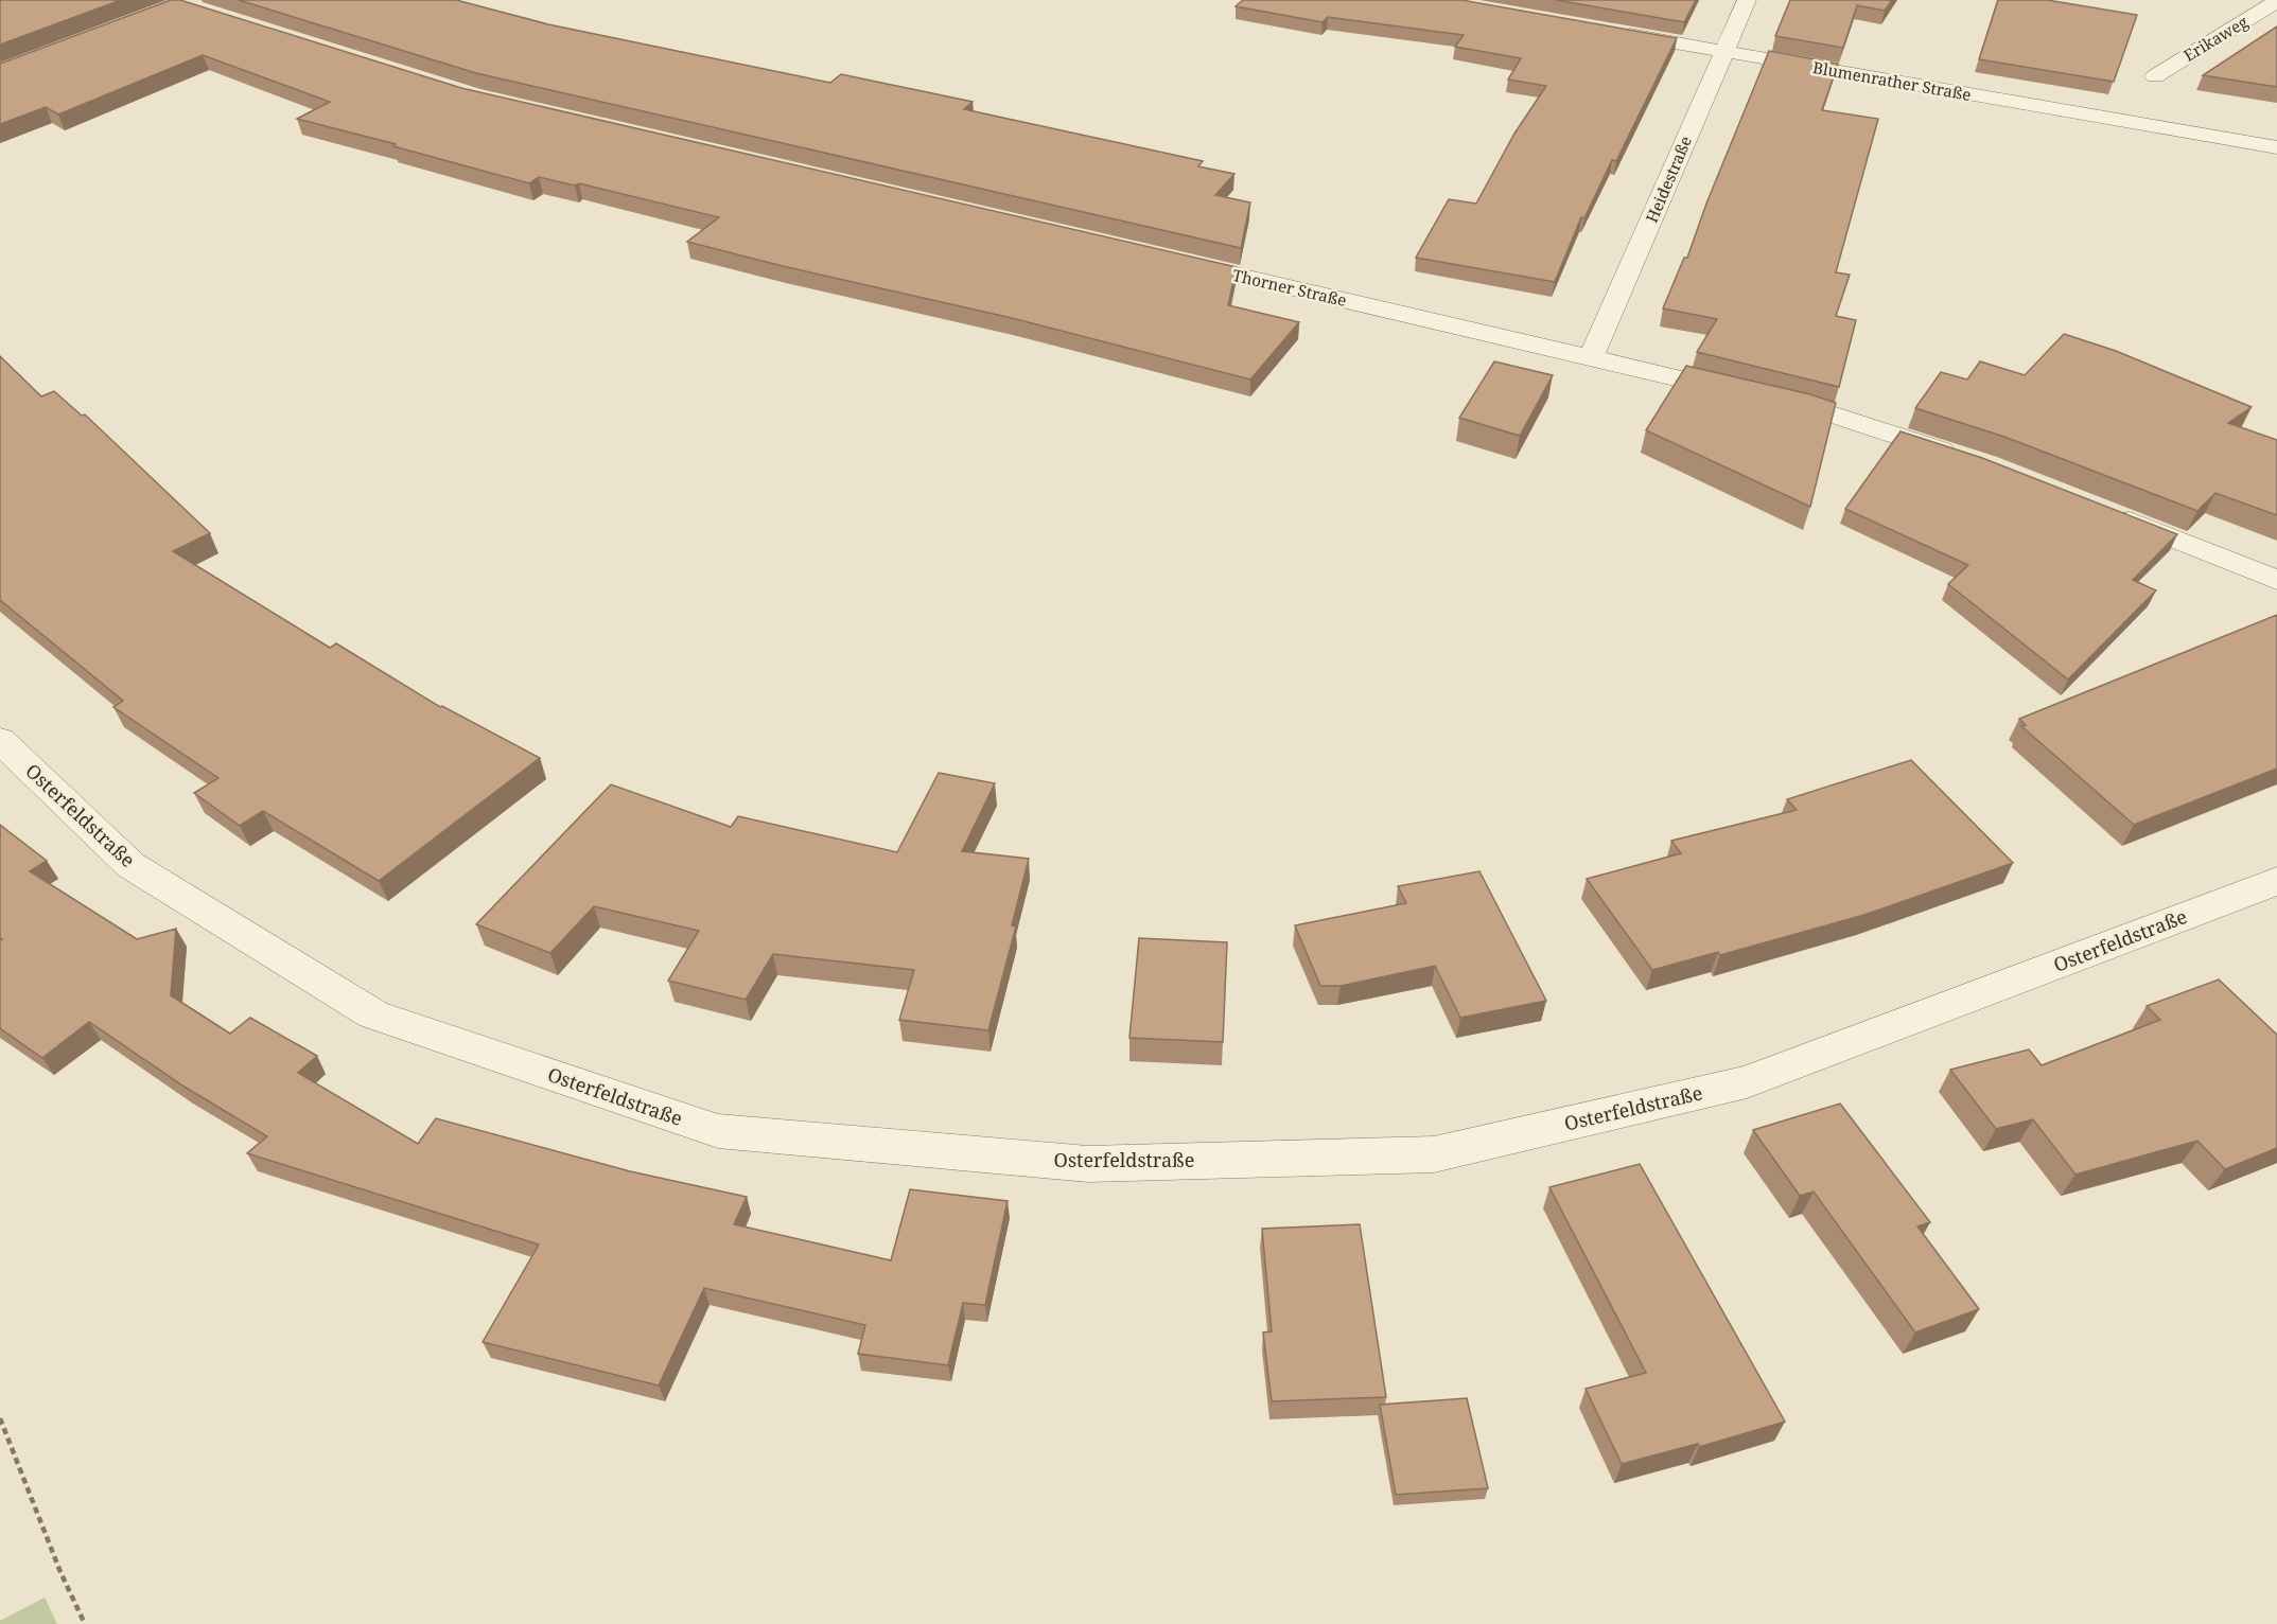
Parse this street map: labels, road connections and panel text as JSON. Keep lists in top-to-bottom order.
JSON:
{
  "streets": {
    "street": [
      "Erikaweg",
      "Blumenrather Straße",
      "Heidestraße",
      "Thorner Straße",
      "Osterfeldstraße"
    ]
  },
  "crossings": [
    ["Blumenrather Straße", "Heidestraße"],
    ["Heidestraße", "Thorner Straße"]
  ]
}
